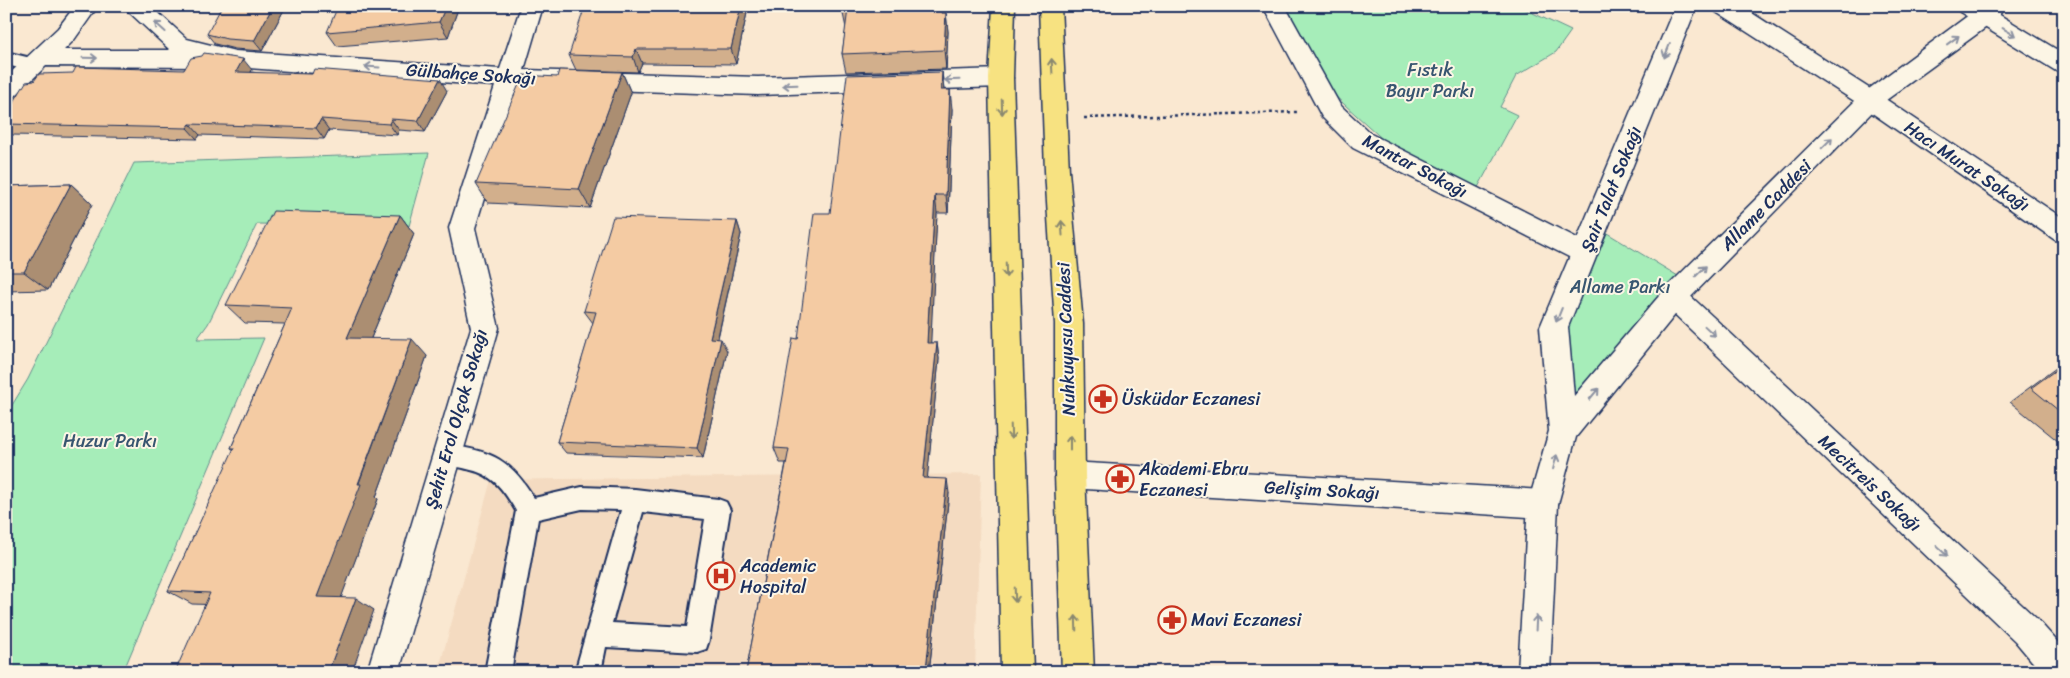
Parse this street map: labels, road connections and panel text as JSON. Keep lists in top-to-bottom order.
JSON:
{
  "streets": {
    "main road": ["Nuhkuyusu Caddesi"],
    "street": [
      "Gülbahçe Sokağı",
      "Mantar Sokağı",
      "Hacı Murat Sokağı",
      "Şair Talat Sokağı",
      "Allame Caddesi",
      "Şehit Erol Olçok Sokağı",
      "Mecitreis Sokağı",
      "Gelişim Sokağı"
    ]
  },
  "crossings": [
    ["Gülbahçe Sokağı", "Şehit Erol Olçok Sokağı"],
    ["Mantar Sokağı", "Şair Talat Sokağı"],
    ["Hacı Murat Sokağı", "Allame Caddesi"],
    ["Şair Talat Sokağı", "Allame Caddesi"],
    ["Şair Talat Sokağı", "Gelişim Sokağı"],
    ["Allame Caddesi", "Mecitreis Sokağı"],
    ["Nuhkuyusu Caddesi", "Gelişim Sokağı"]
  ],
  "one_way": ["Gülbahçe Sokağı", "Allame Caddesi", "Mecitreis Sokağı"],
  "parks": ["Fıstık Bayır Parkı", "Allame Parkı", "Huzur Parkı"],
  "places": {
    "pharmacy": ["Üsküdar Eczanesi", "Akademi Ebru Eczanesi", "Mavi Eczanesi"],
    "hospital": ["Academic Hospital"]
  }
}
